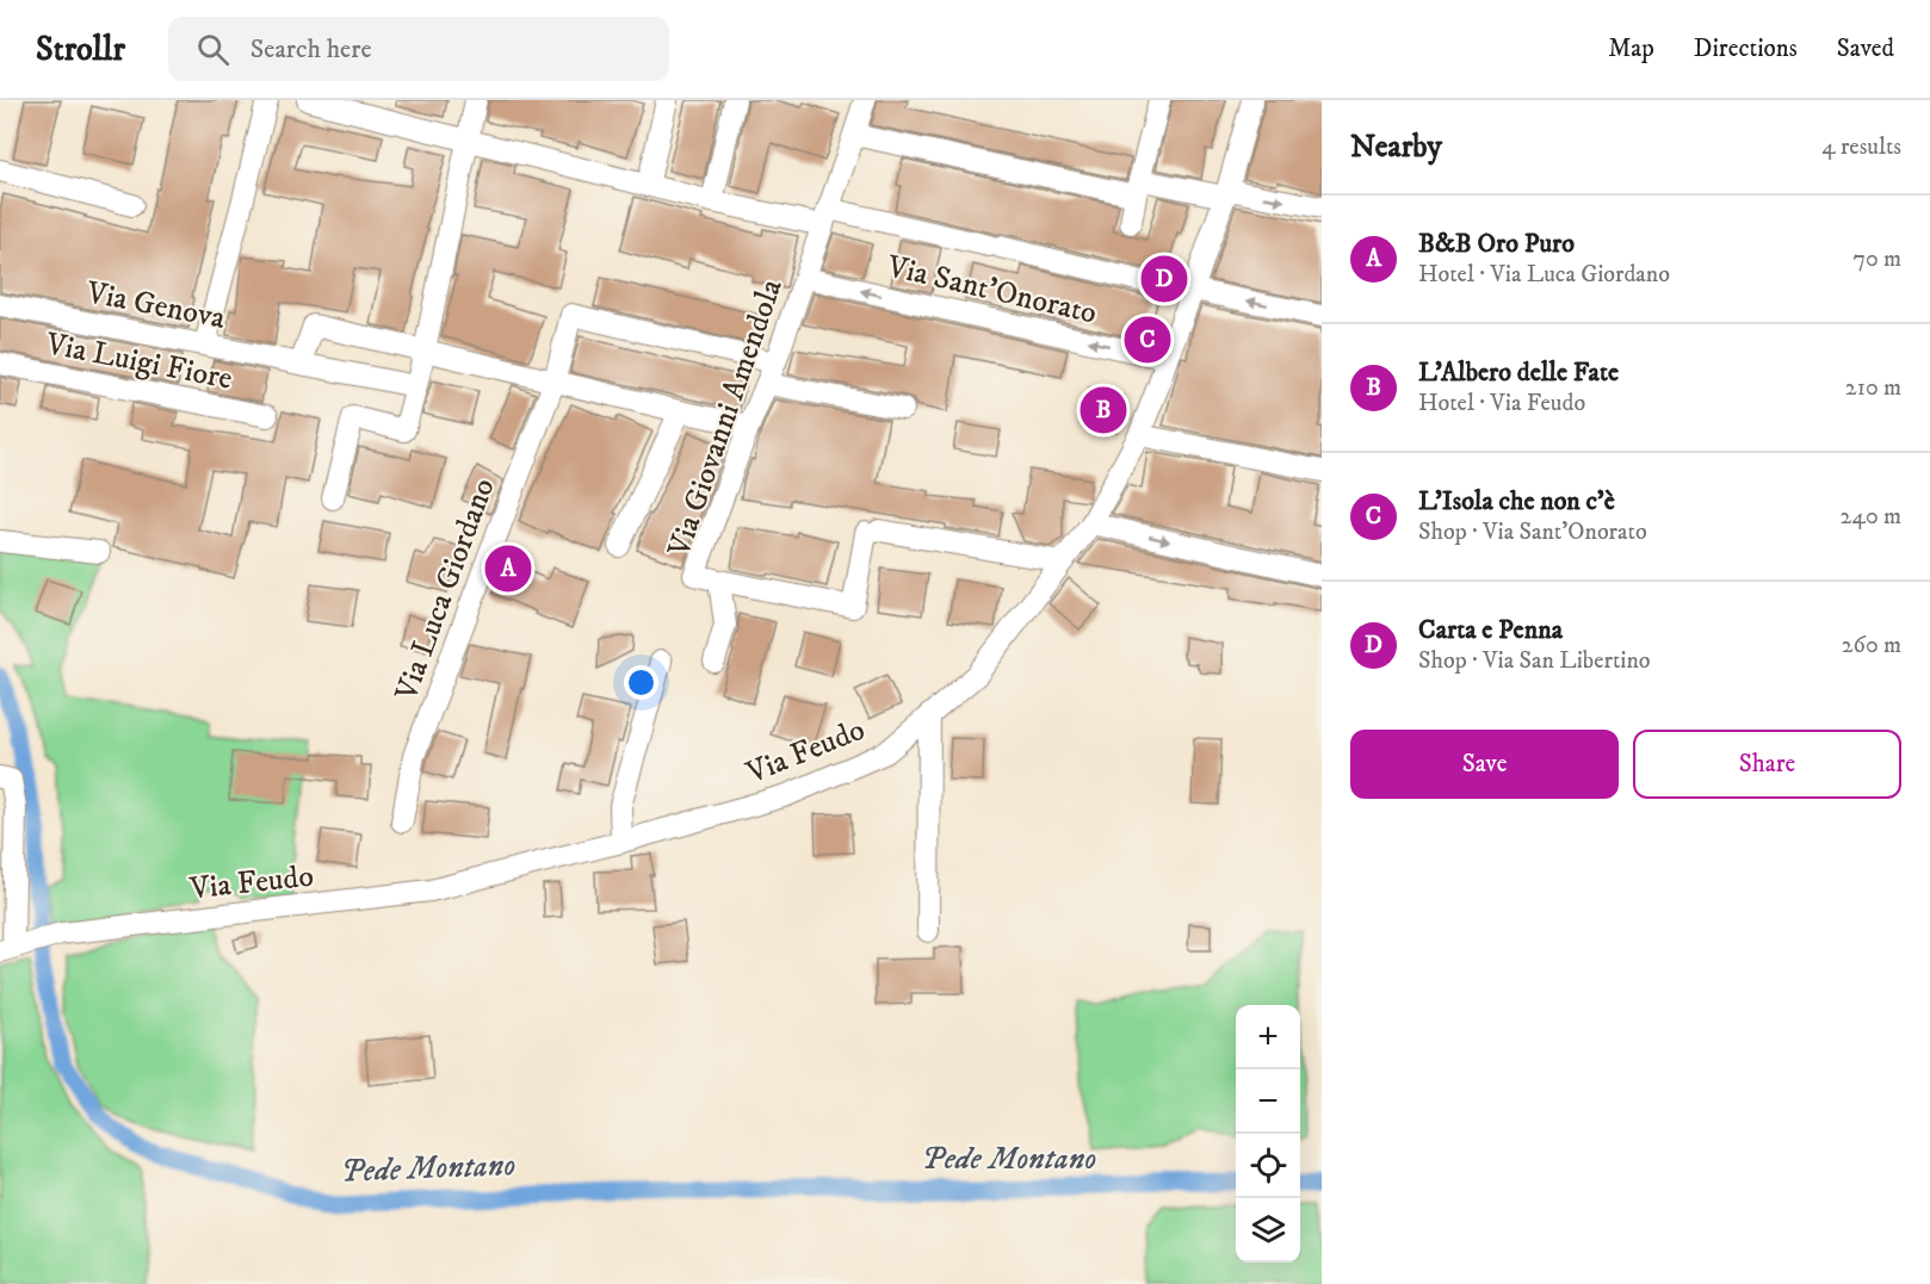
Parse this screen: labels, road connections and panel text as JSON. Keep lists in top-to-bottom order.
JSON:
{
  "streets": {
    "street": [
      "Via Sant'Onorato",
      "Via Genova",
      "Via Luigi Fiore",
      "Via Giovanni Amendola",
      "Via Luca Giordano",
      "Via Feudo"
    ]
  },
  "crossings": [
    ["Via Sant'Onorato", "Via Giovanni Amendola"],
    ["Via Sant'Onorato", "Via Feudo"],
    ["Via Giovanni Amendola", "Via Luca Giordano"],
    ["Via Giovanni Amendola", "Via Feudo"]
  ],
  "water": ["Pede Montano"],
  "page": {
    "header": "Strollr",
    "search": "Search here",
    "nav": ["Map", "Directions", "Saved"],
    "heading": ["Nearby", "4 results"],
    "list": [
      {
        "mark": "A",
        "name": "B&B Oro Puro",
        "note": "Hotel · Via Luca Giordano",
        "value": "70 m"
      },
      {
        "mark": "B",
        "name": "L'Albero delle Fate",
        "note": "Hotel · Via Feudo",
        "value": "210 m"
      },
      {
        "mark": "C",
        "name": "L'Isola che non c'è",
        "note": "Shop · Via Sant'Onorato",
        "value": "240 m"
      },
      {
        "mark": "D",
        "name": "Carta e Penna",
        "note": "Shop · Via San Libertino",
        "value": "260 m"
      }
    ],
    "pins": [
      "D",
      "C",
      "B",
      "A"
    ],
    "buttons": ["Save", "Share"],
    "map_buttons": ["+", "−"]
  }
}
